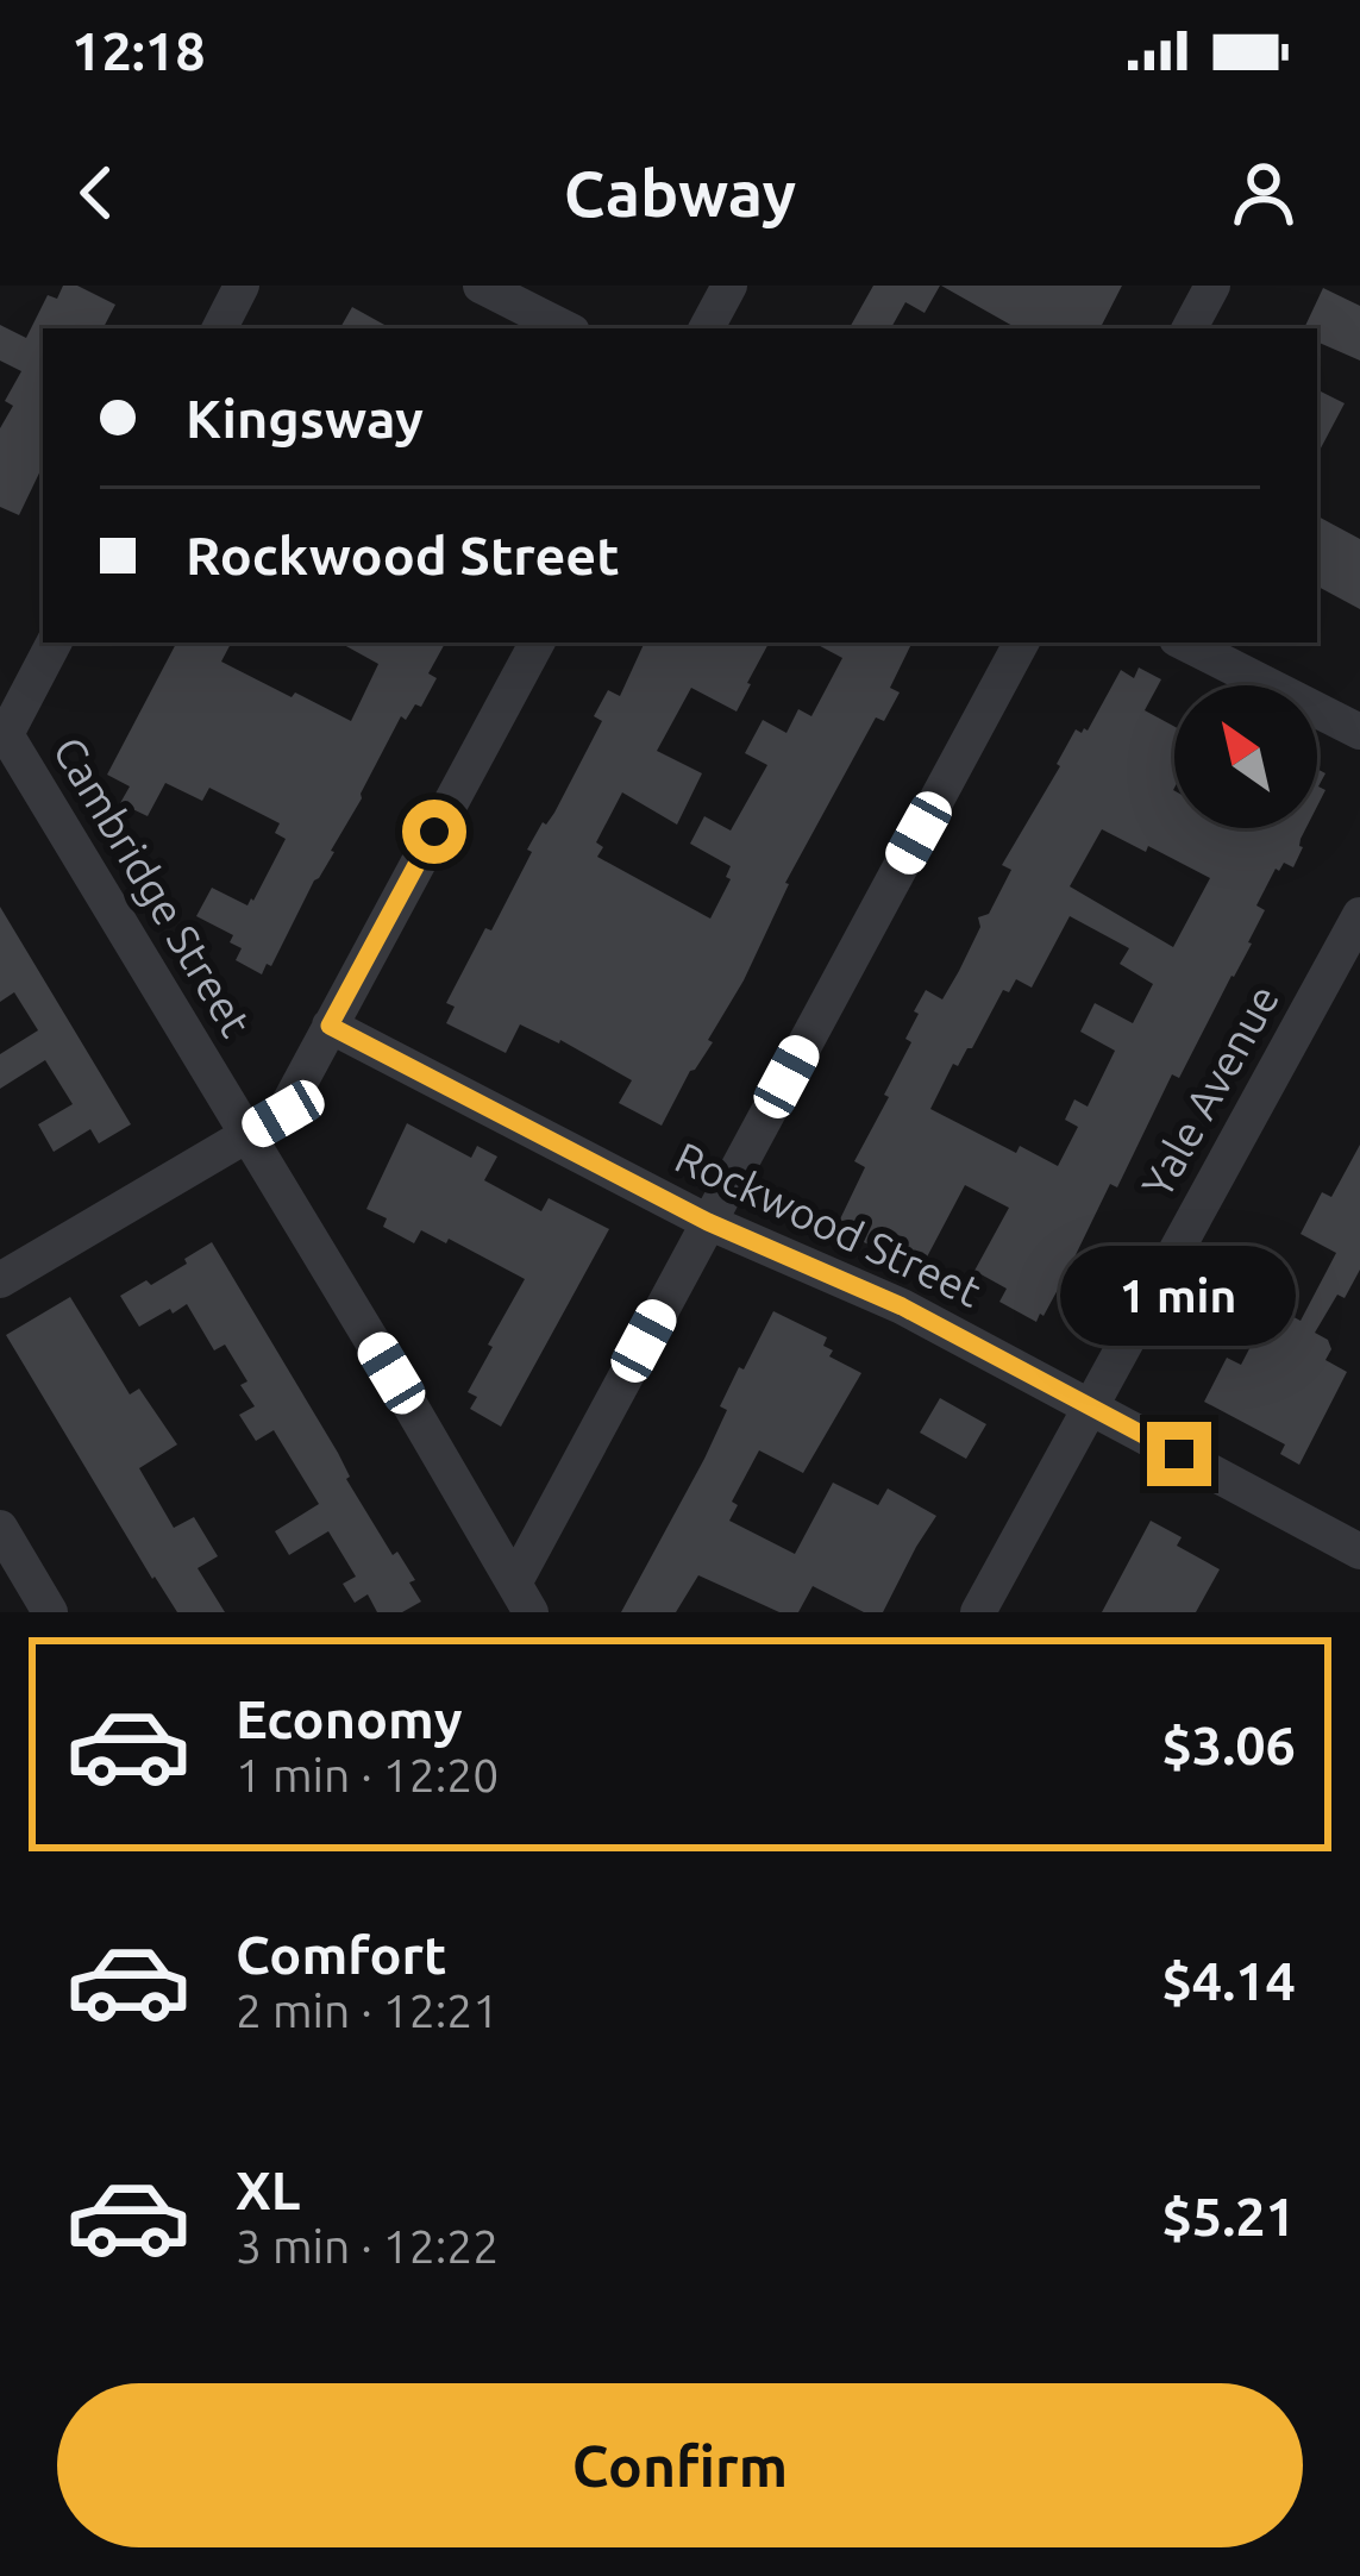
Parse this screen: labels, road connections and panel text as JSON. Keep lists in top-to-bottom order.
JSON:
{
  "streets": {
    "street": ["Cambridge Street", "Yale Avenue", "Rockwood Street"]
  },
  "crossings": [
    ["Yale Avenue", "Rockwood Street"]
  ],
  "north": "top left",
  "page": {
    "status": "12:18",
    "header": "Cabway",
    "banner": ["Kingsway", "Rockwood Street"],
    "bubble": "1 min",
    "list": [
      {
        "name": "Economy",
        "note": "1 min · 12:20",
        "value": "$3.06"
      },
      {
        "name": "Comfort",
        "note": "2 min · 12:21",
        "value": "$4.14"
      },
      {
        "name": "XL",
        "note": "3 min · 12:22",
        "value": "$5.21"
      }
    ],
    "buttons": "Confirm"
  }
}
